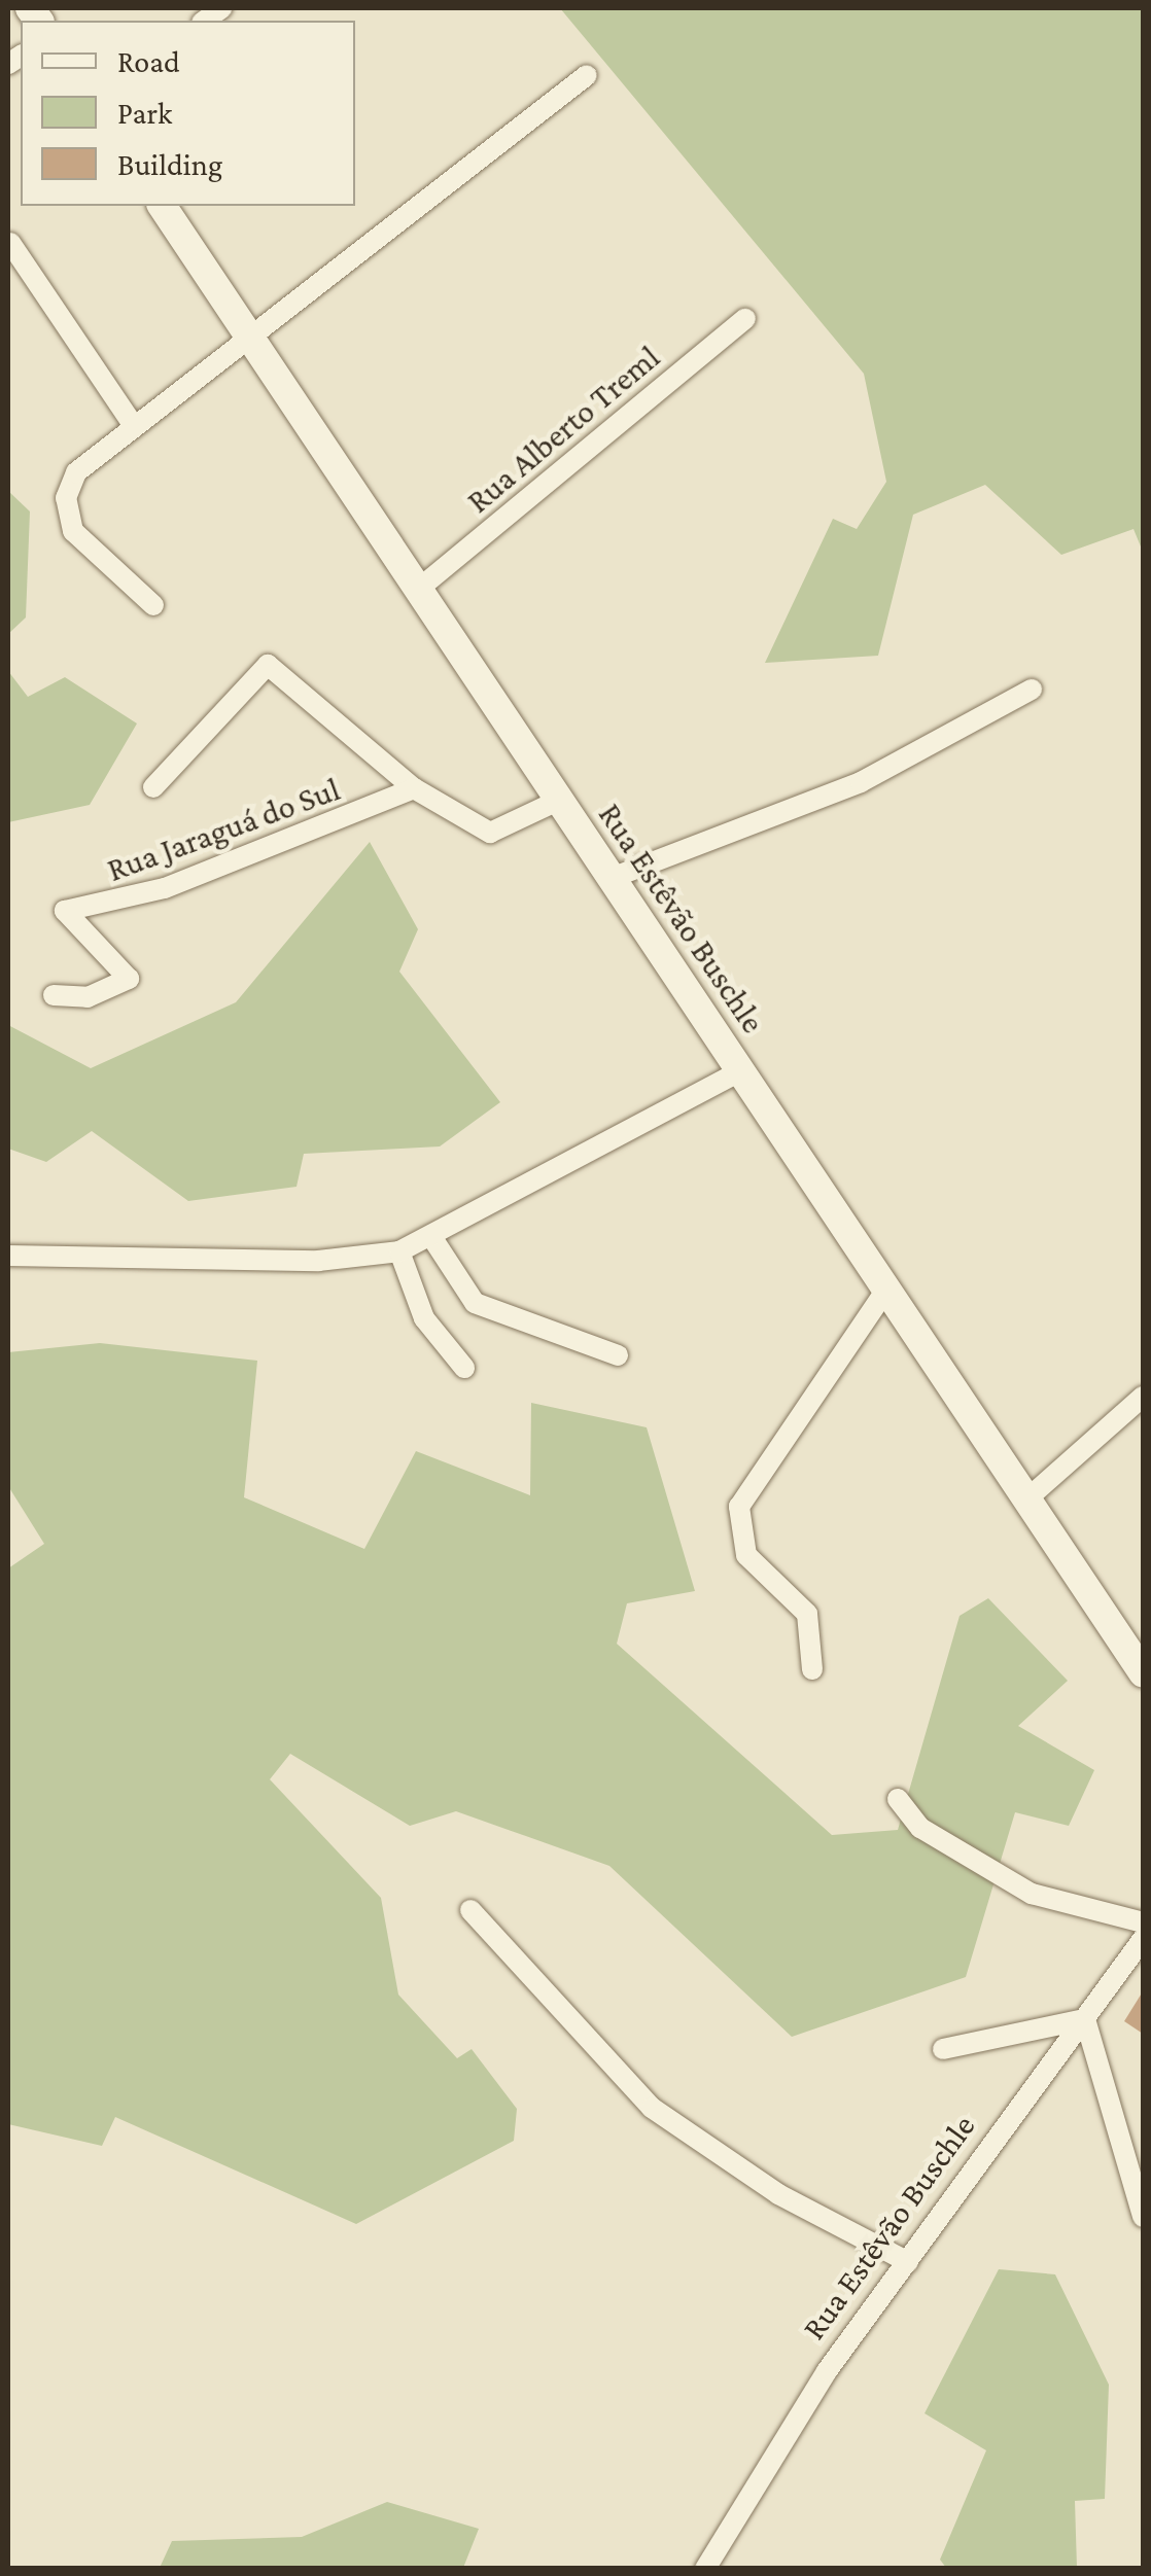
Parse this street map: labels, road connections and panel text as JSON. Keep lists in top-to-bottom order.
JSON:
{
  "streets": {
    "street": ["Rua Alberto Treml", "Rua Jaraguá do Sul", "Rua Estêvão Buschle"]
  },
  "crossings": [
    ["Rua Alberto Treml", "Rua Estêvão Buschle"]
  ],
  "legend": ["Road", "Park", "Building"]
}
